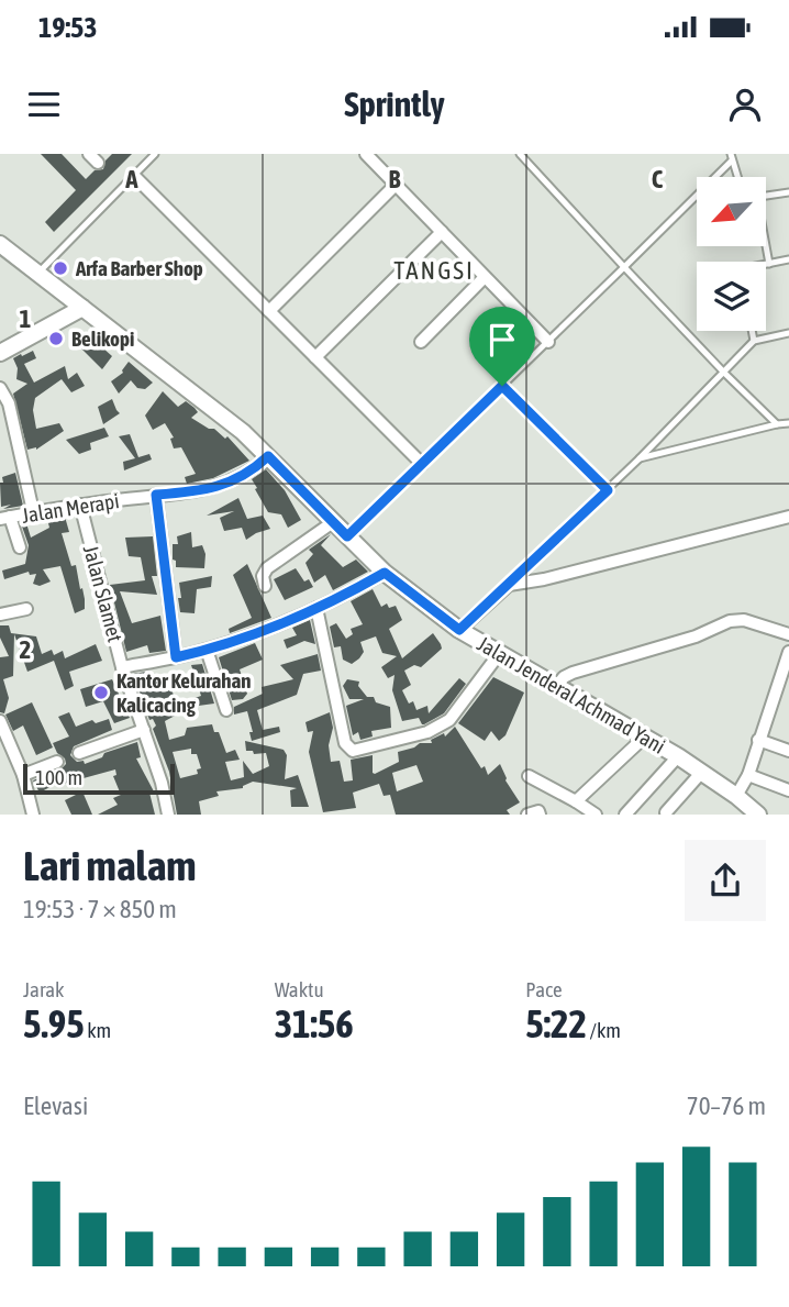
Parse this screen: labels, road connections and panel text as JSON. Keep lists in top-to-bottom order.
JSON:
{
  "streets": {
    "main road": ["Jalan Jenderal Achmad Yani"],
    "street": ["Jalan Merapi", "Jalan Slamet"]
  },
  "crossings": [
    ["Jalan Merapi", "Jalan Slamet"],
    ["Jalan Merapi", "Jalan Jenderal Achmad Yani"]
  ],
  "districts": ["TANGSI"],
  "places": ["Arfa Barber Shop", "Belikopi", "Kantor Kelurahan Kalicacing"],
  "scale_bar": "100 m",
  "north": "bottom left",
  "page": {
    "status": "19:53",
    "header": "Sprintly",
    "scale": "100 m",
    "heading": ["Lari malam", "19:53 · 7 × 850 m"],
    "stats": [
      ["Jarak", "5.95 km"],
      ["Waktu", "31:56"],
      ["Pace", "5:22 /km"]
    ],
    "chart": ["Elevasi", "70–76 m"]
  },
  "grid": {
    "columns": ["A", "B", "C"],
    "rows": ["1", "2"]
  }
}
